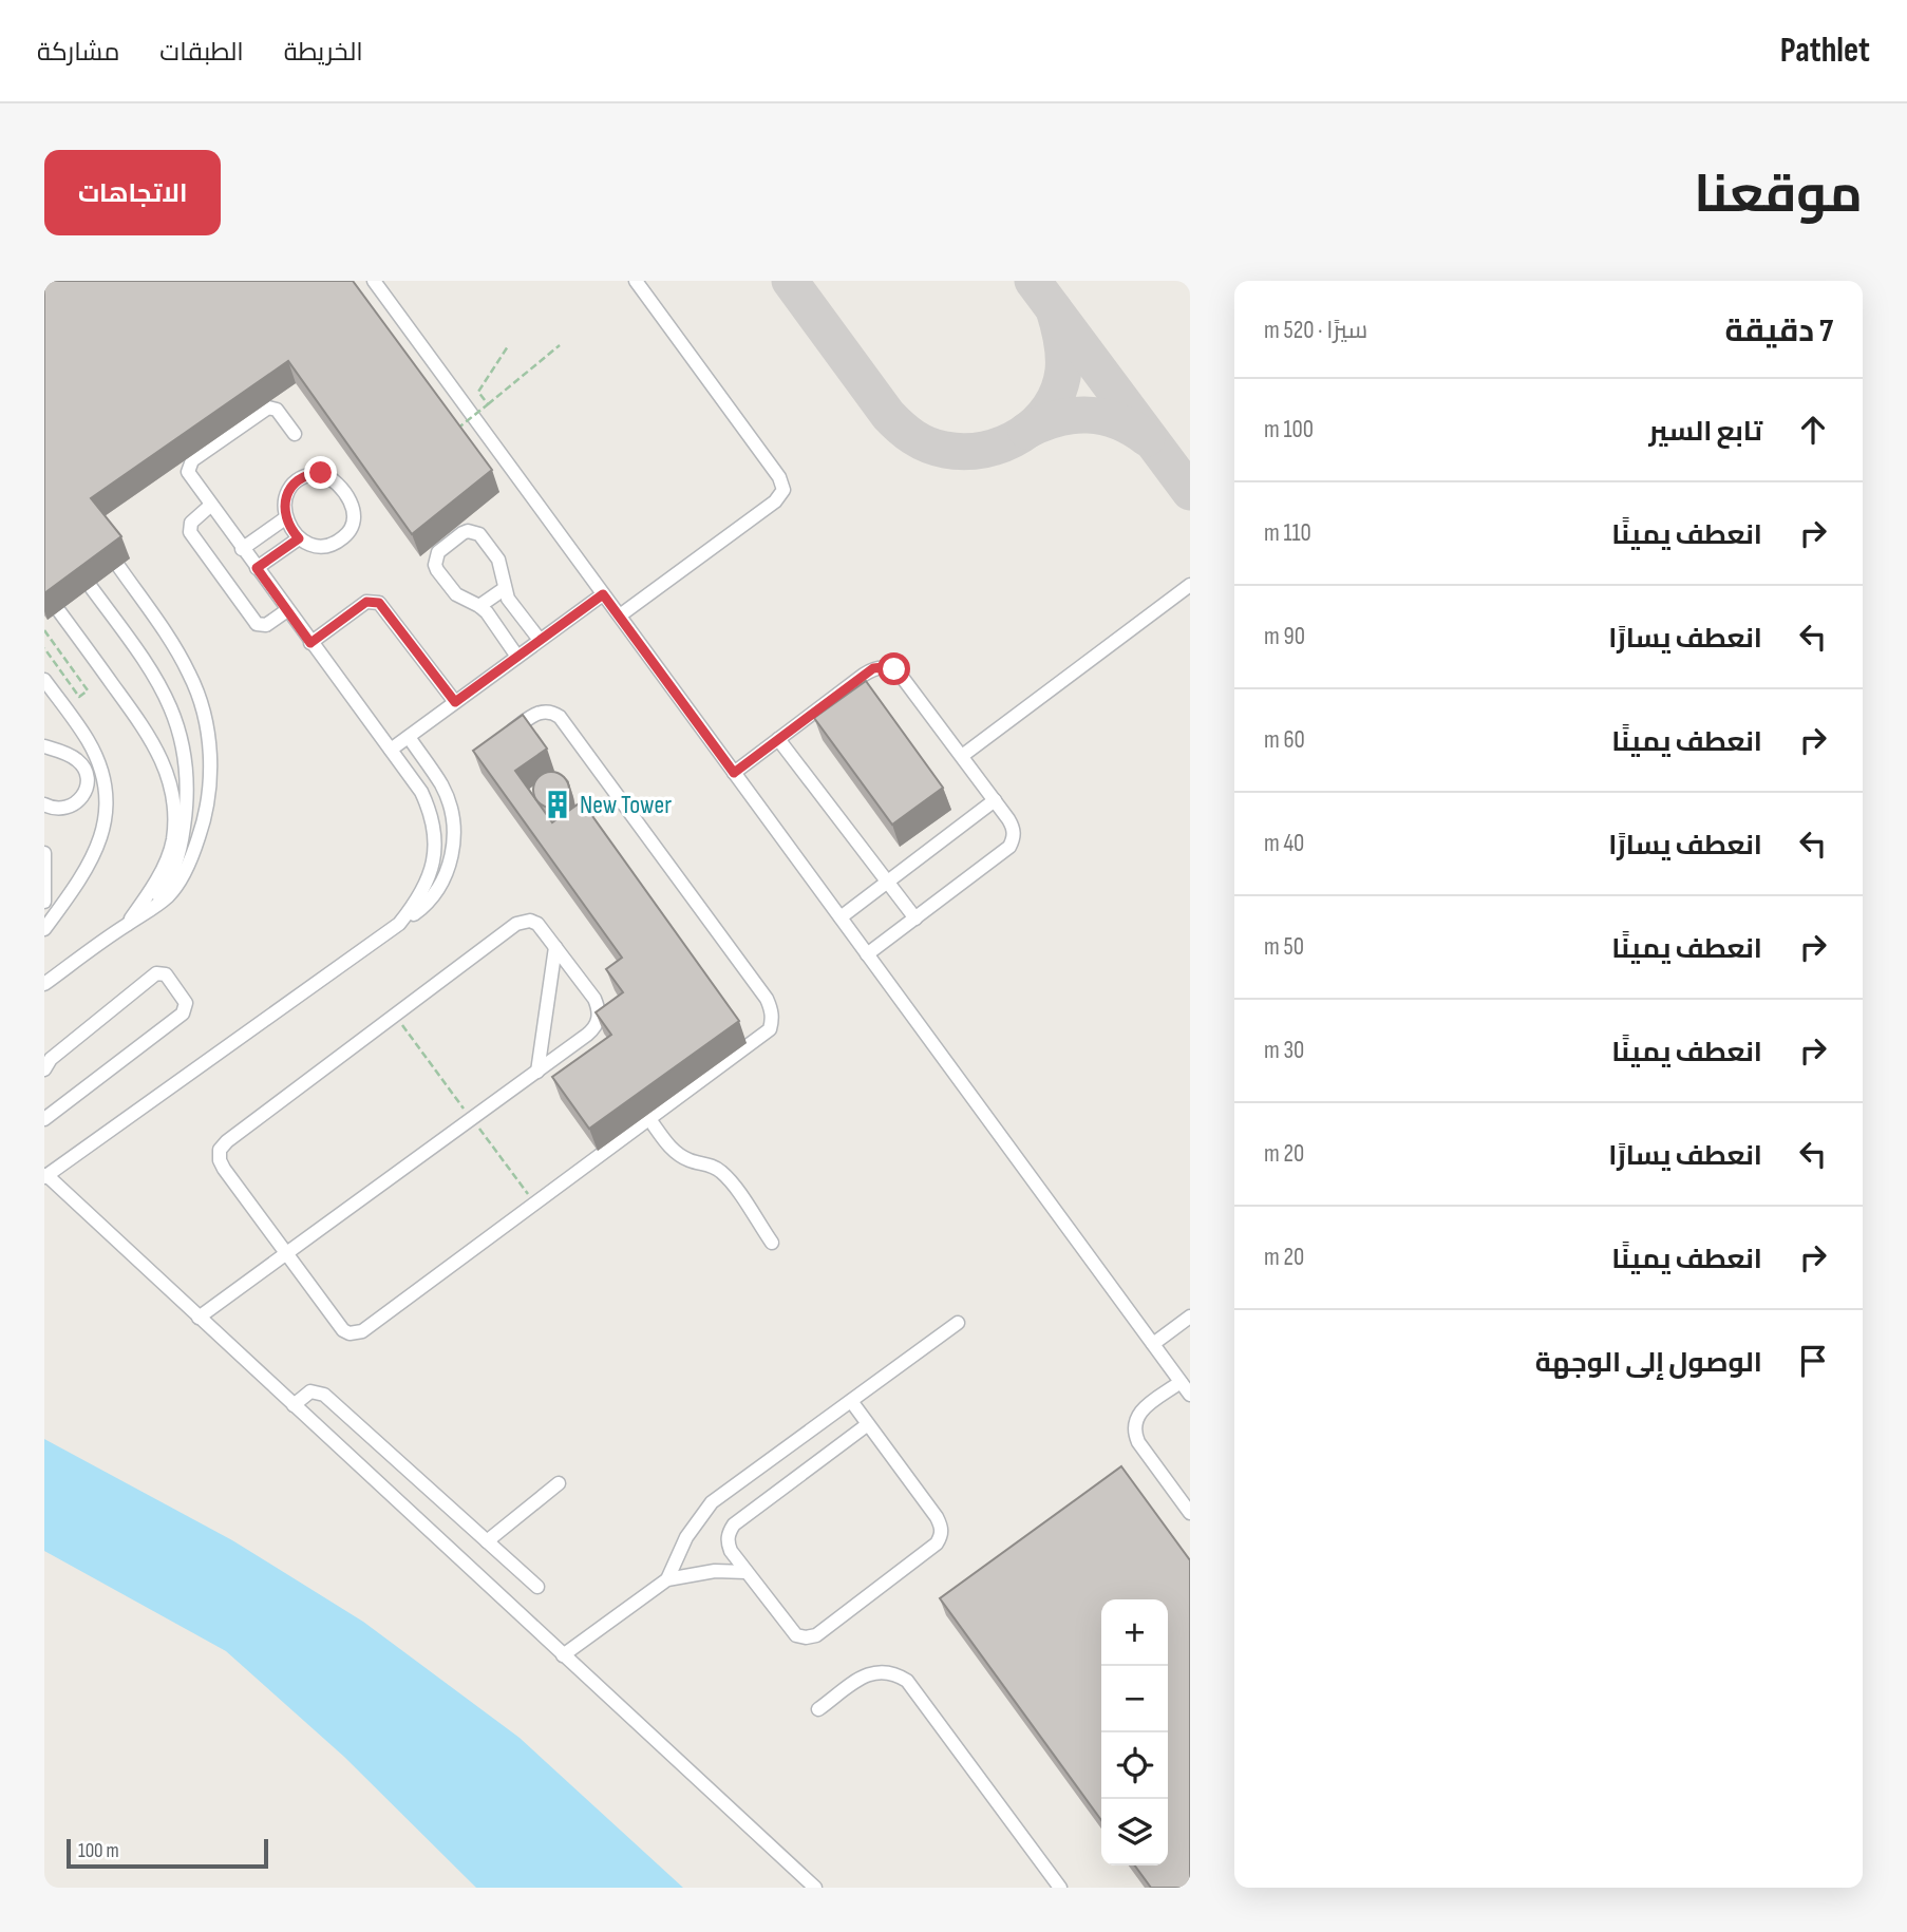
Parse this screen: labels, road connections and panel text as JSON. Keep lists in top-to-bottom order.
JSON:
{
  "places": {
    "building": ["New Tower"]
  },
  "scale_bar": "100 m",
  "page": {
    "header": "Pathlet",
    "nav": ["الخريطة", "الطبقات", "مشاركة"],
    "title": "موقعنا",
    "buttons": "الاتجاهات",
    "heading": ["7 دقيقة", "سيرًا · 520 m"],
    "list": [
      ["تابع السير", "100 m"],
      ["انعطف يمينًا", "110 m"],
      ["انعطف يسارًا", "90 m"],
      ["انعطف يمينًا", "60 m"],
      ["انعطف يسارًا", "40 m"],
      ["انعطف يمينًا", "50 m"],
      ["انعطف يمينًا", "30 m"],
      ["انعطف يسارًا", "20 m"],
      ["انعطف يمينًا", "20 m"],
      "الوصول إلى الوجهة"
    ],
    "map_buttons": ["+", "−"],
    "scale": "100 m"
  }
}
